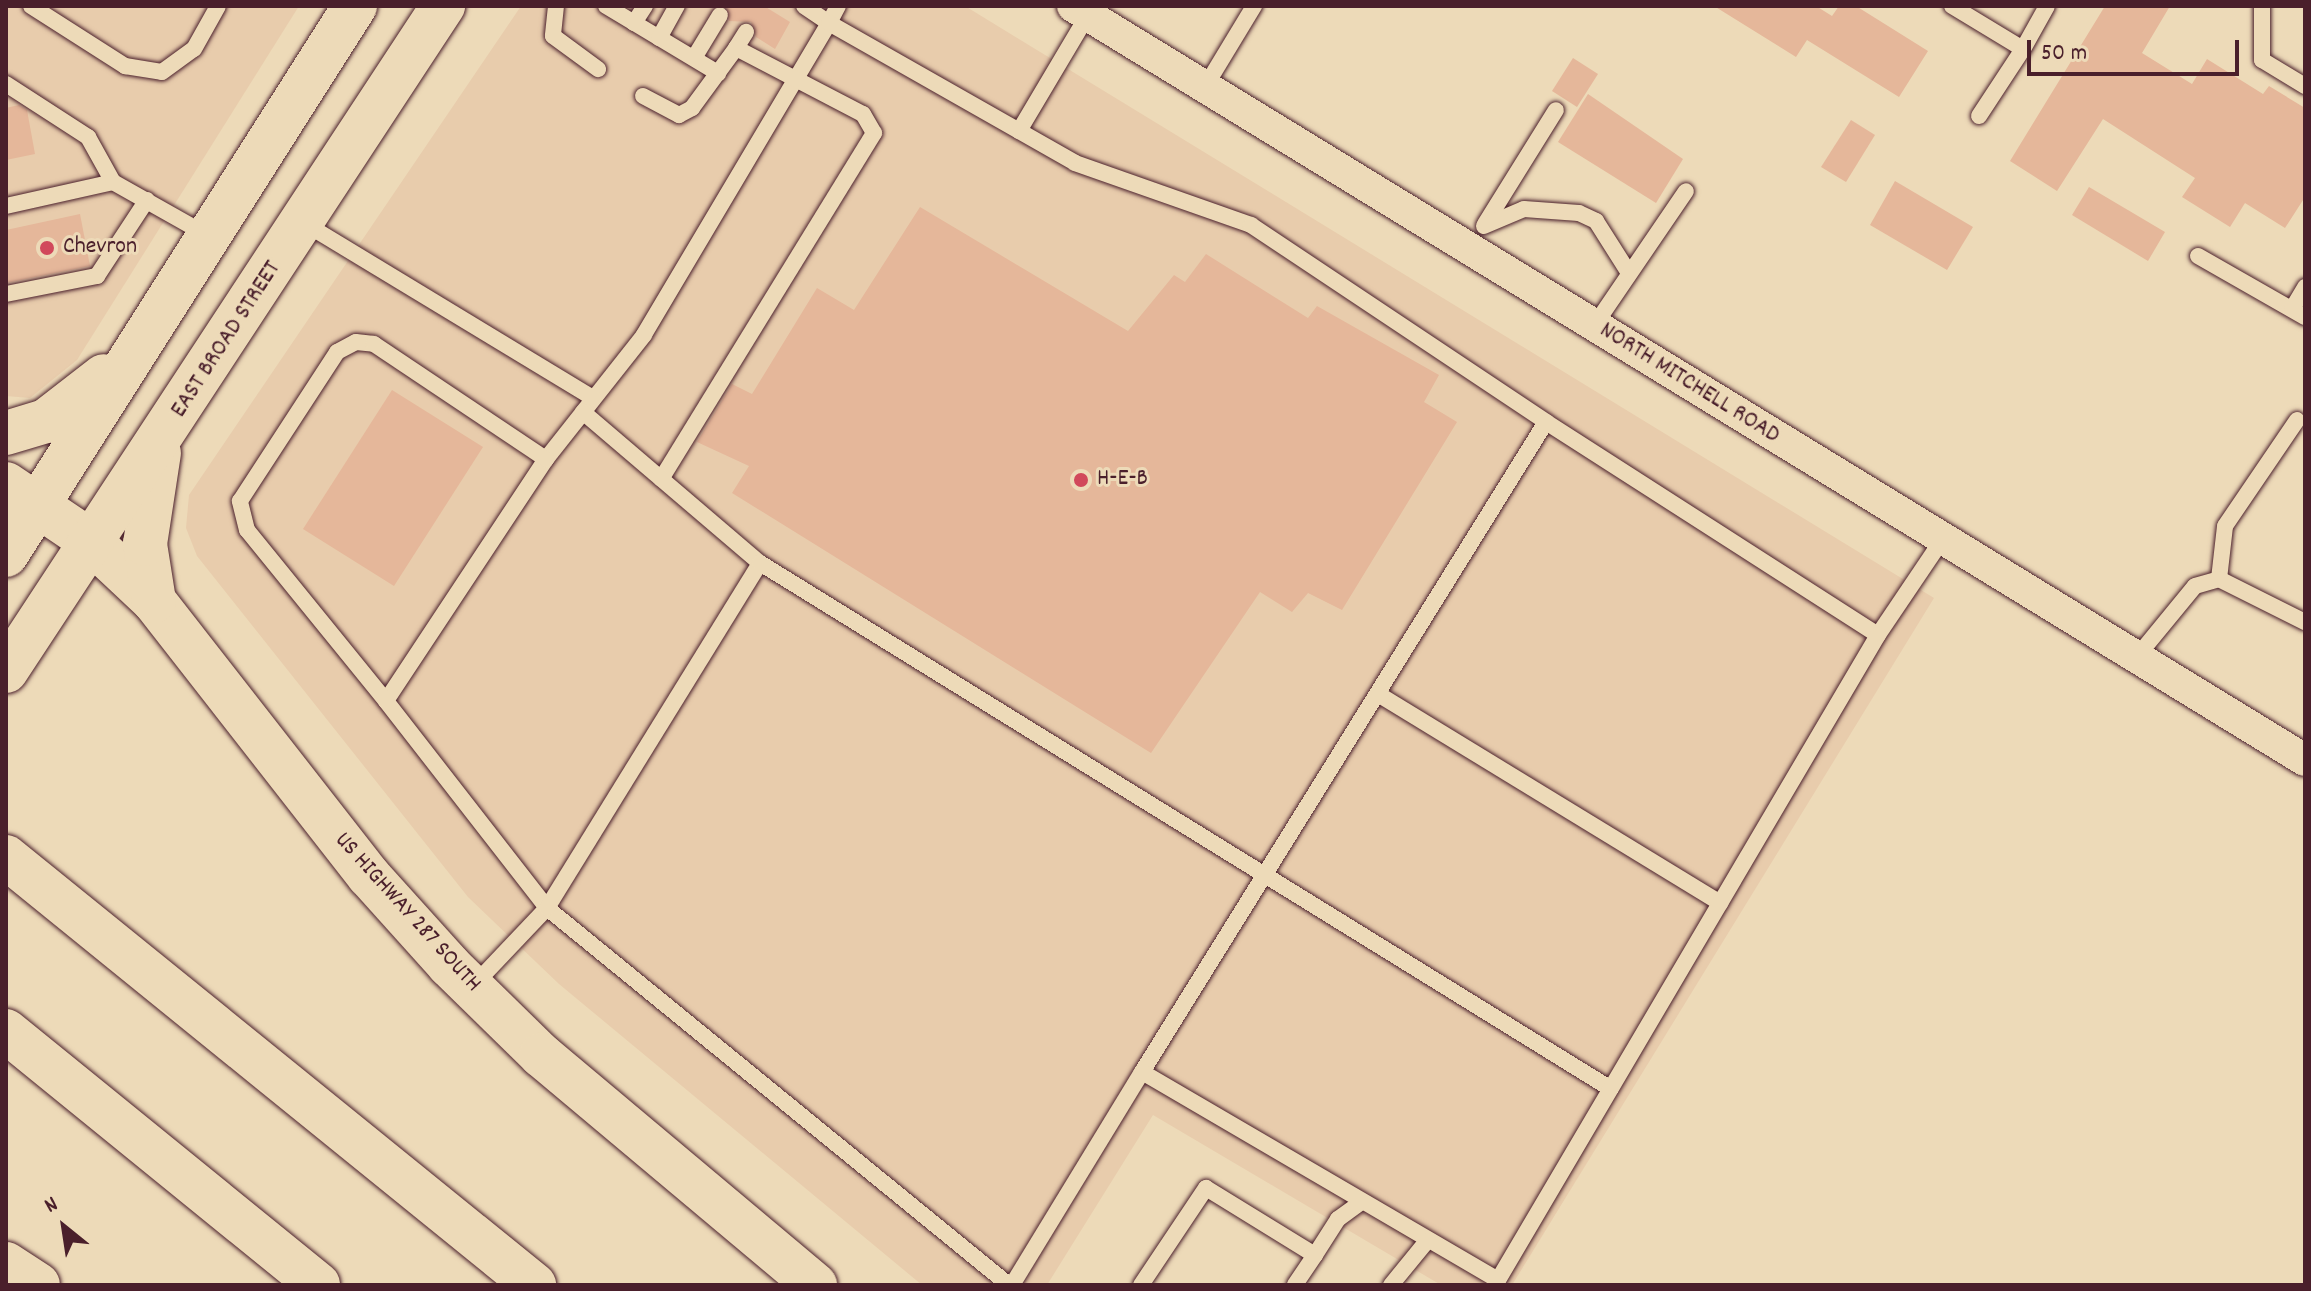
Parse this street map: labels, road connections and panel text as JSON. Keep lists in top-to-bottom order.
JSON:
{
  "streets": {
    "main road": ["EAST BROAD STREET", "US HIGHWAY 287 SOUTH"],
    "street": ["NORTH MITCHELL ROAD"]
  },
  "crossings": [
    ["EAST BROAD STREET", "US HIGHWAY 287 SOUTH"]
  ],
  "places": ["Chevron", "H-E-B"],
  "scale_bar": "50 m",
  "north": "top left"
}
